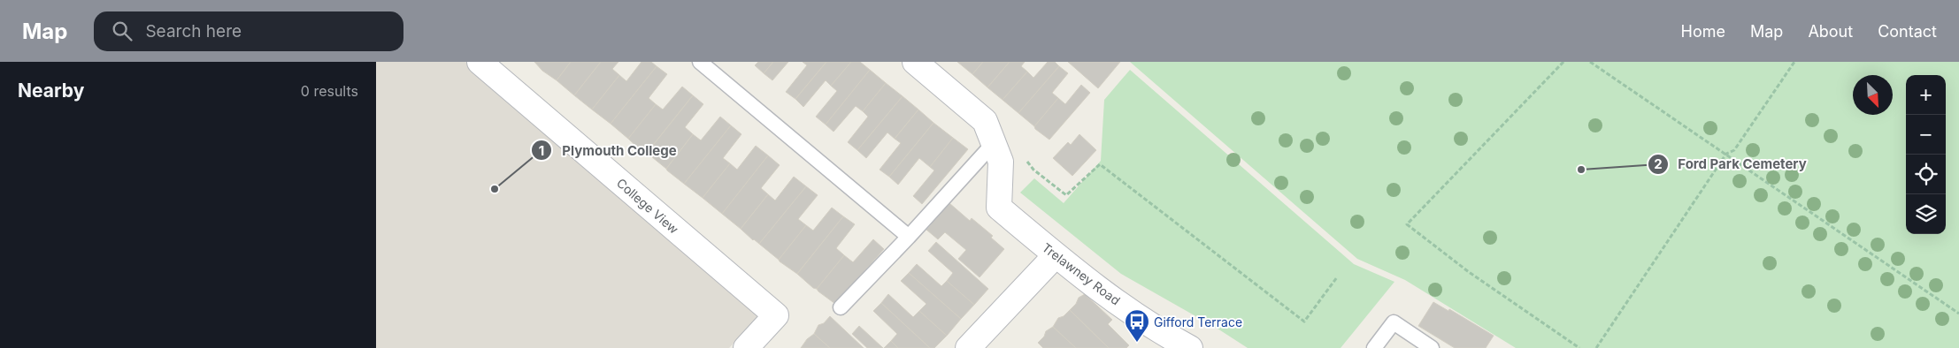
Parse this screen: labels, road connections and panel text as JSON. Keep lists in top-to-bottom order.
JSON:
{
  "streets": {
    "street": ["College View", "Trelawney Road"]
  },
  "places": {
    "other": ["Ford Park Cemetery", "Plymouth College"],
    "bus stop": ["Gifford Terrace"]
  },
  "north": "bottom right",
  "page": {
    "header": "Map",
    "search": "Search here",
    "nav": [
      "Home",
      "Map",
      "About",
      "Contact"
    ],
    "heading": ["Nearby", "0 results"],
    "map_buttons": ["+", "−"]
  }
}
